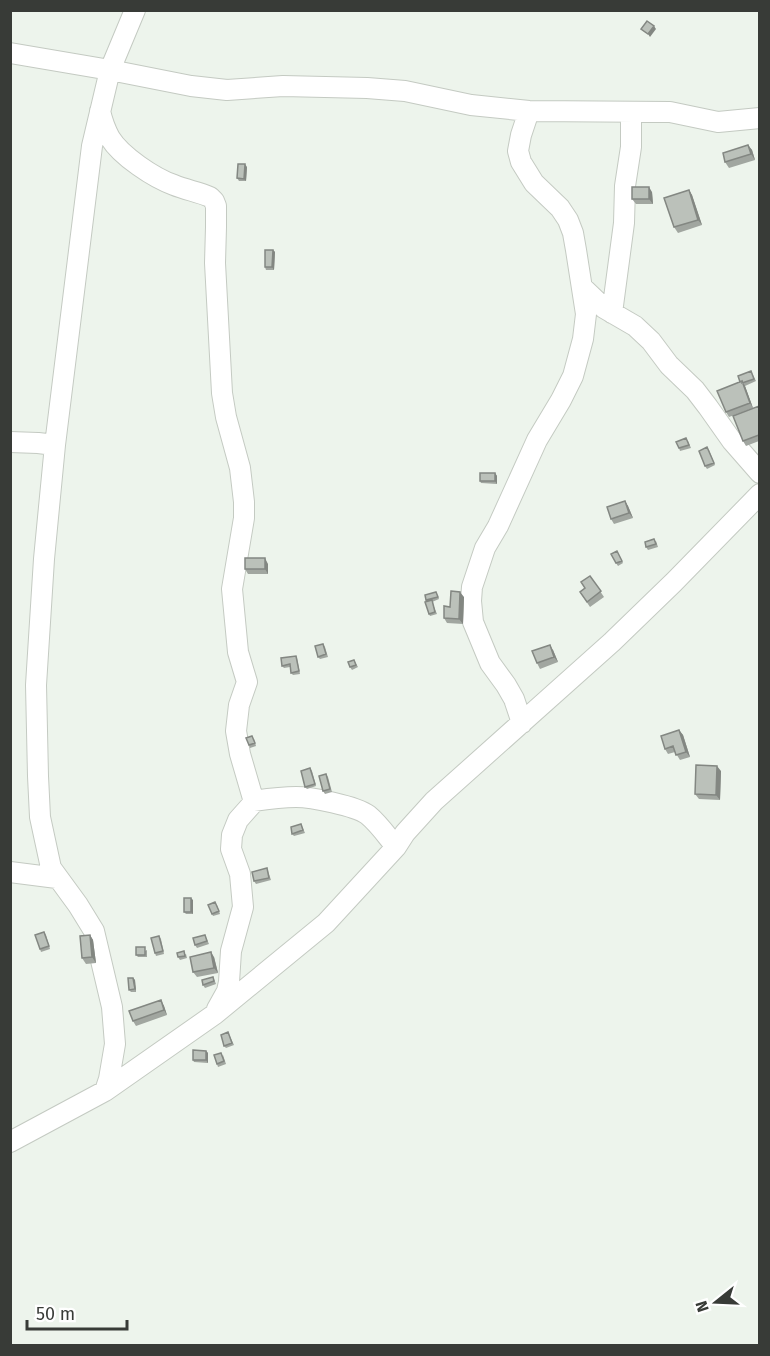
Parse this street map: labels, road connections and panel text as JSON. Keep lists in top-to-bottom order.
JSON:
{
  "scale_bar": "50 m",
  "north": "left"
}
